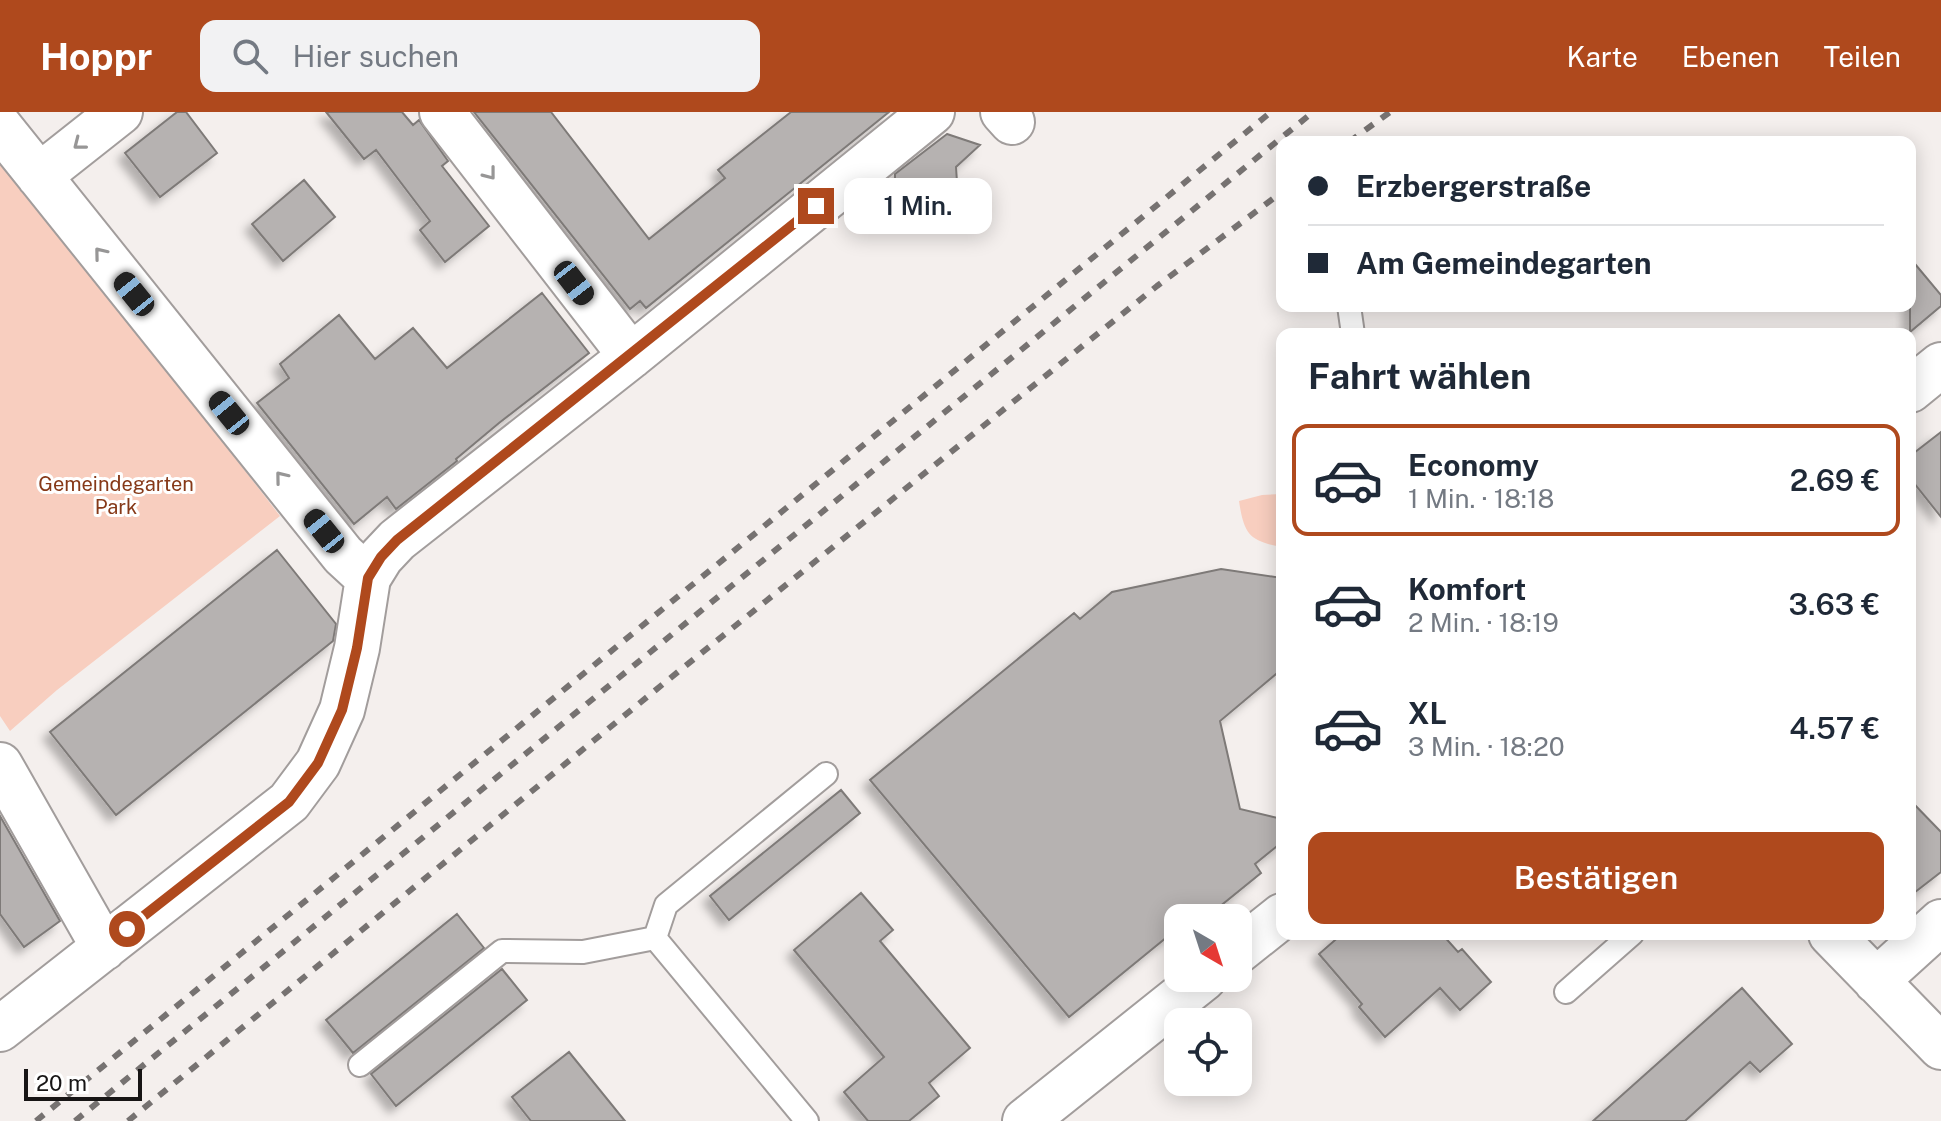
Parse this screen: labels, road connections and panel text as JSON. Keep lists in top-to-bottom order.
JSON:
{
  "parks": ["Gemeindegarten Park"],
  "scale_bar": "20 m",
  "north": "bottom right",
  "page": {
    "header": "Hoppr",
    "search": "Hier suchen",
    "nav": ["Karte", "Ebenen", "Teilen"],
    "banner": ["Erzbergerstraße", "Am Gemeindegarten"],
    "bubble": "1 Min.",
    "heading": "Fahrt wählen",
    "list": [
      {
        "name": "Economy",
        "note": "1 Min. · 18:18",
        "value": "2.69 €"
      },
      {
        "name": "Komfort",
        "note": "2 Min. · 18:19",
        "value": "3.63 €"
      },
      {
        "name": "XL",
        "note": "3 Min. · 18:20",
        "value": "4.57 €"
      }
    ],
    "buttons": "Bestätigen",
    "scale": "20 m"
  }
}
